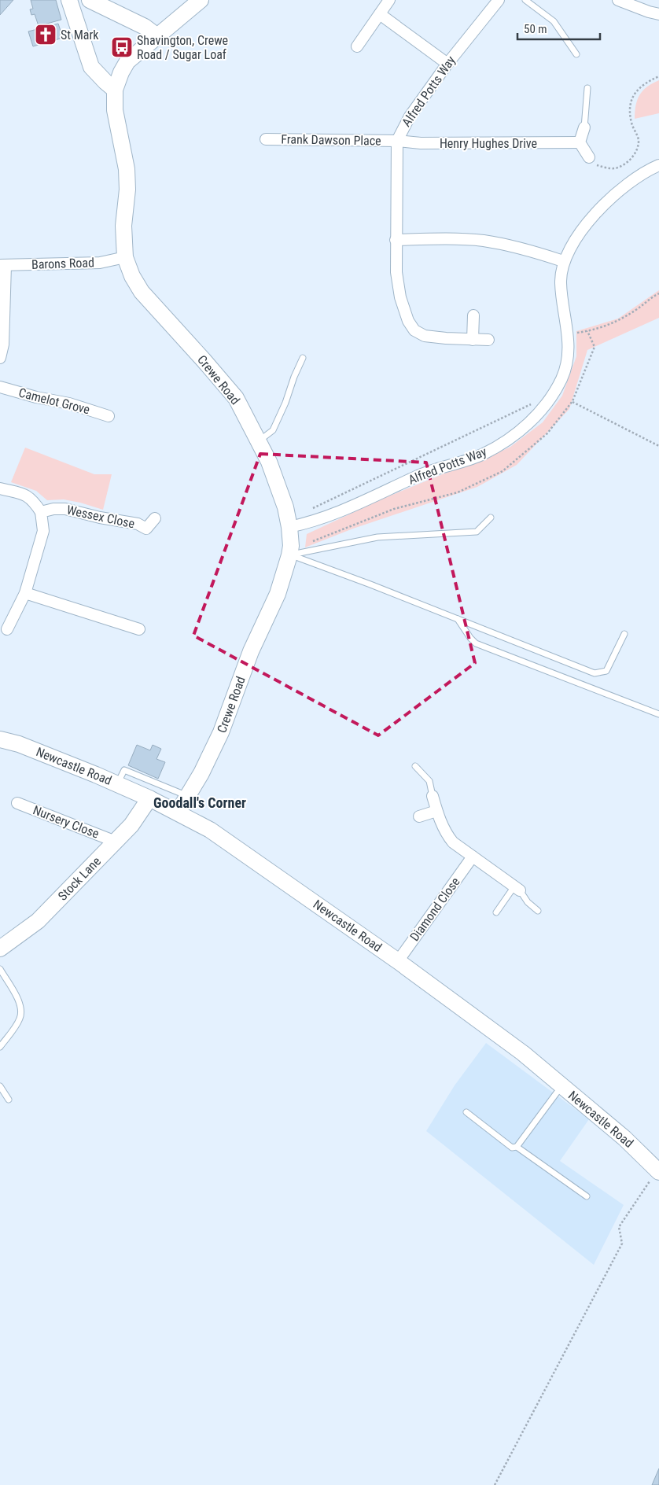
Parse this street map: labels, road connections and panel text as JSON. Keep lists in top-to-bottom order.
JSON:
{
  "streets": {
    "main road": ["Crewe Road", "Newcastle Road", "Stock Lane"],
    "street": [
      "Alfred Potts Way",
      "Frank Dawson Place",
      "Henry Hughes Drive",
      "Barons Road",
      "Camelot Grove",
      "Wessex Close",
      "Nursery Close",
      "Diamond Close"
    ]
  },
  "crossings": [
    ["Alfred Potts Way", "Frank Dawson Place"],
    ["Alfred Potts Way", "Henry Hughes Drive"],
    ["Alfred Potts Way", "Crewe Road"],
    ["Frank Dawson Place", "Henry Hughes Drive"],
    ["Barons Road", "Crewe Road"],
    ["Crewe Road", "Newcastle Road"],
    ["Newcastle Road", "Stock Lane"],
    ["Newcastle Road", "Diamond Close"],
    ["Nursery Close", "Stock Lane"]
  ],
  "districts": ["Goodall's Corner"],
  "places": {
    "church": ["St Mark"],
    "bus stop": ["Shavington, Crewe Road / Sugar Loaf"]
  },
  "scale_bar": "50 m"
}
